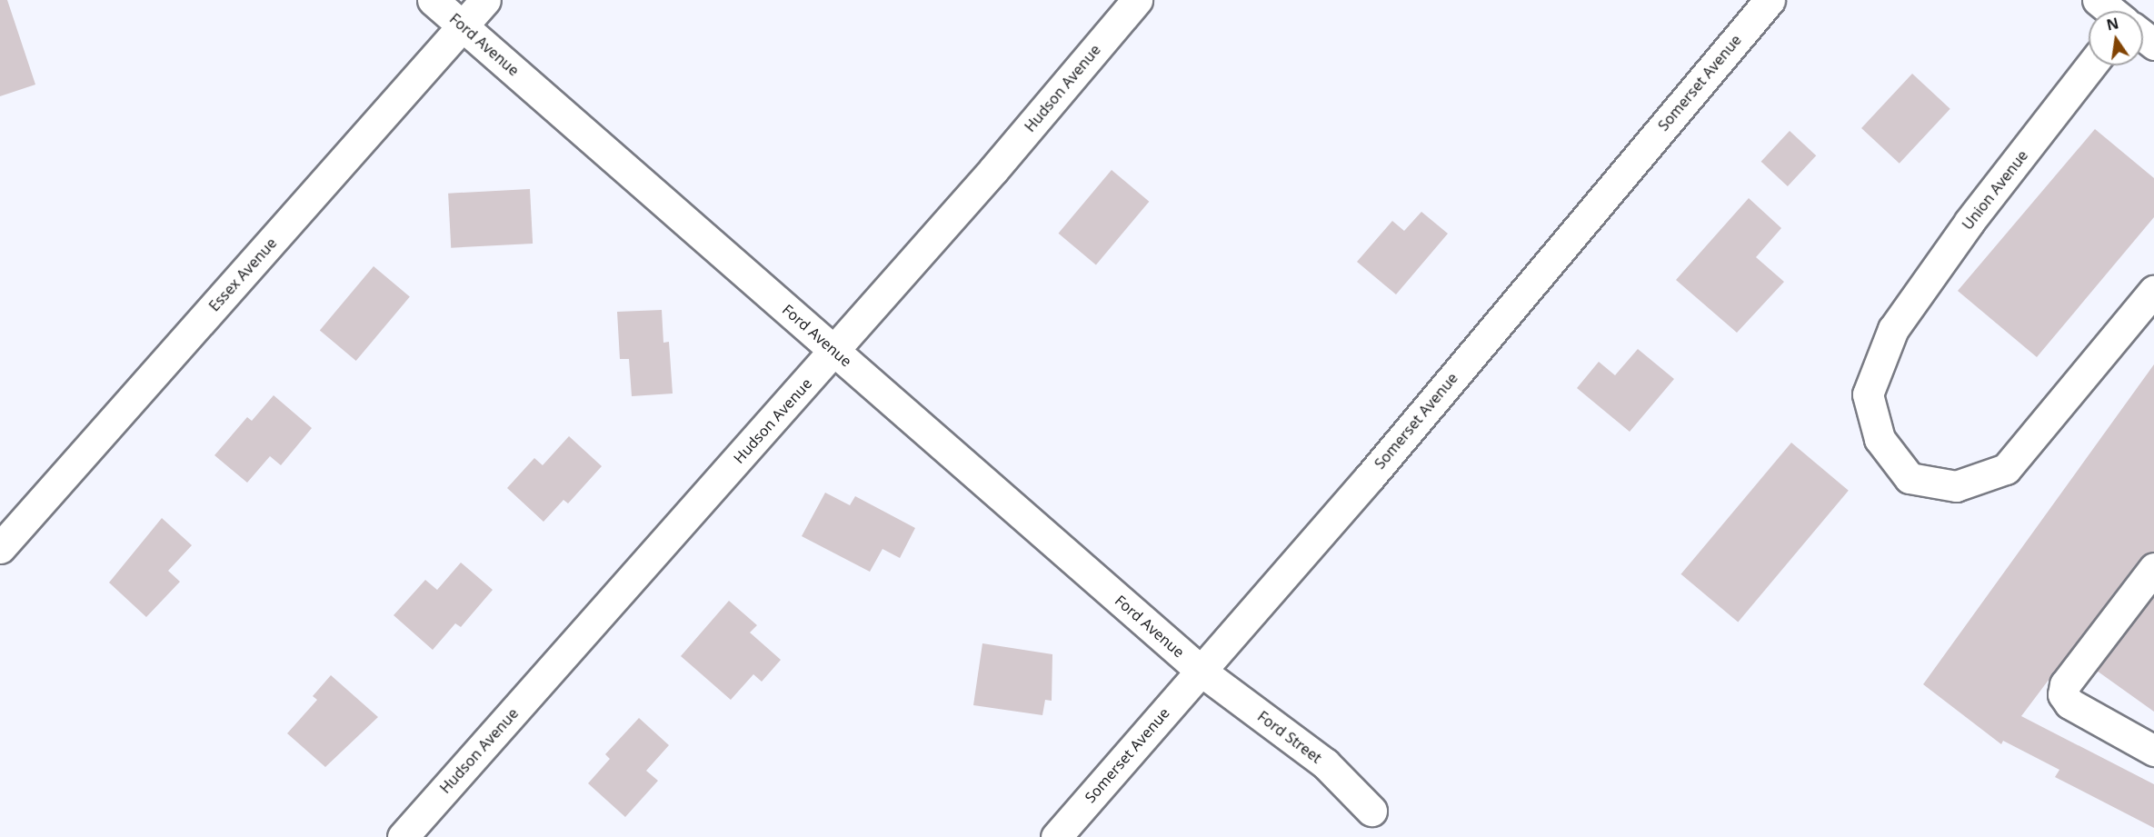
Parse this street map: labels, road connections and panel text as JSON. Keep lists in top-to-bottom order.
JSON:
{
  "streets": {
    "street": [
      "Ford Avenue",
      "Somerset Avenue",
      "Hudson Avenue",
      "Union Avenue",
      "Essex Avenue",
      "Ford Street"
    ]
  },
  "crossings": [
    ["Ford Avenue", "Somerset Avenue"],
    ["Ford Avenue", "Hudson Avenue"],
    ["Ford Avenue", "Essex Avenue"],
    ["Ford Avenue", "Ford Street"],
    ["Somerset Avenue", "Ford Street"]
  ],
  "north": "top"
}
